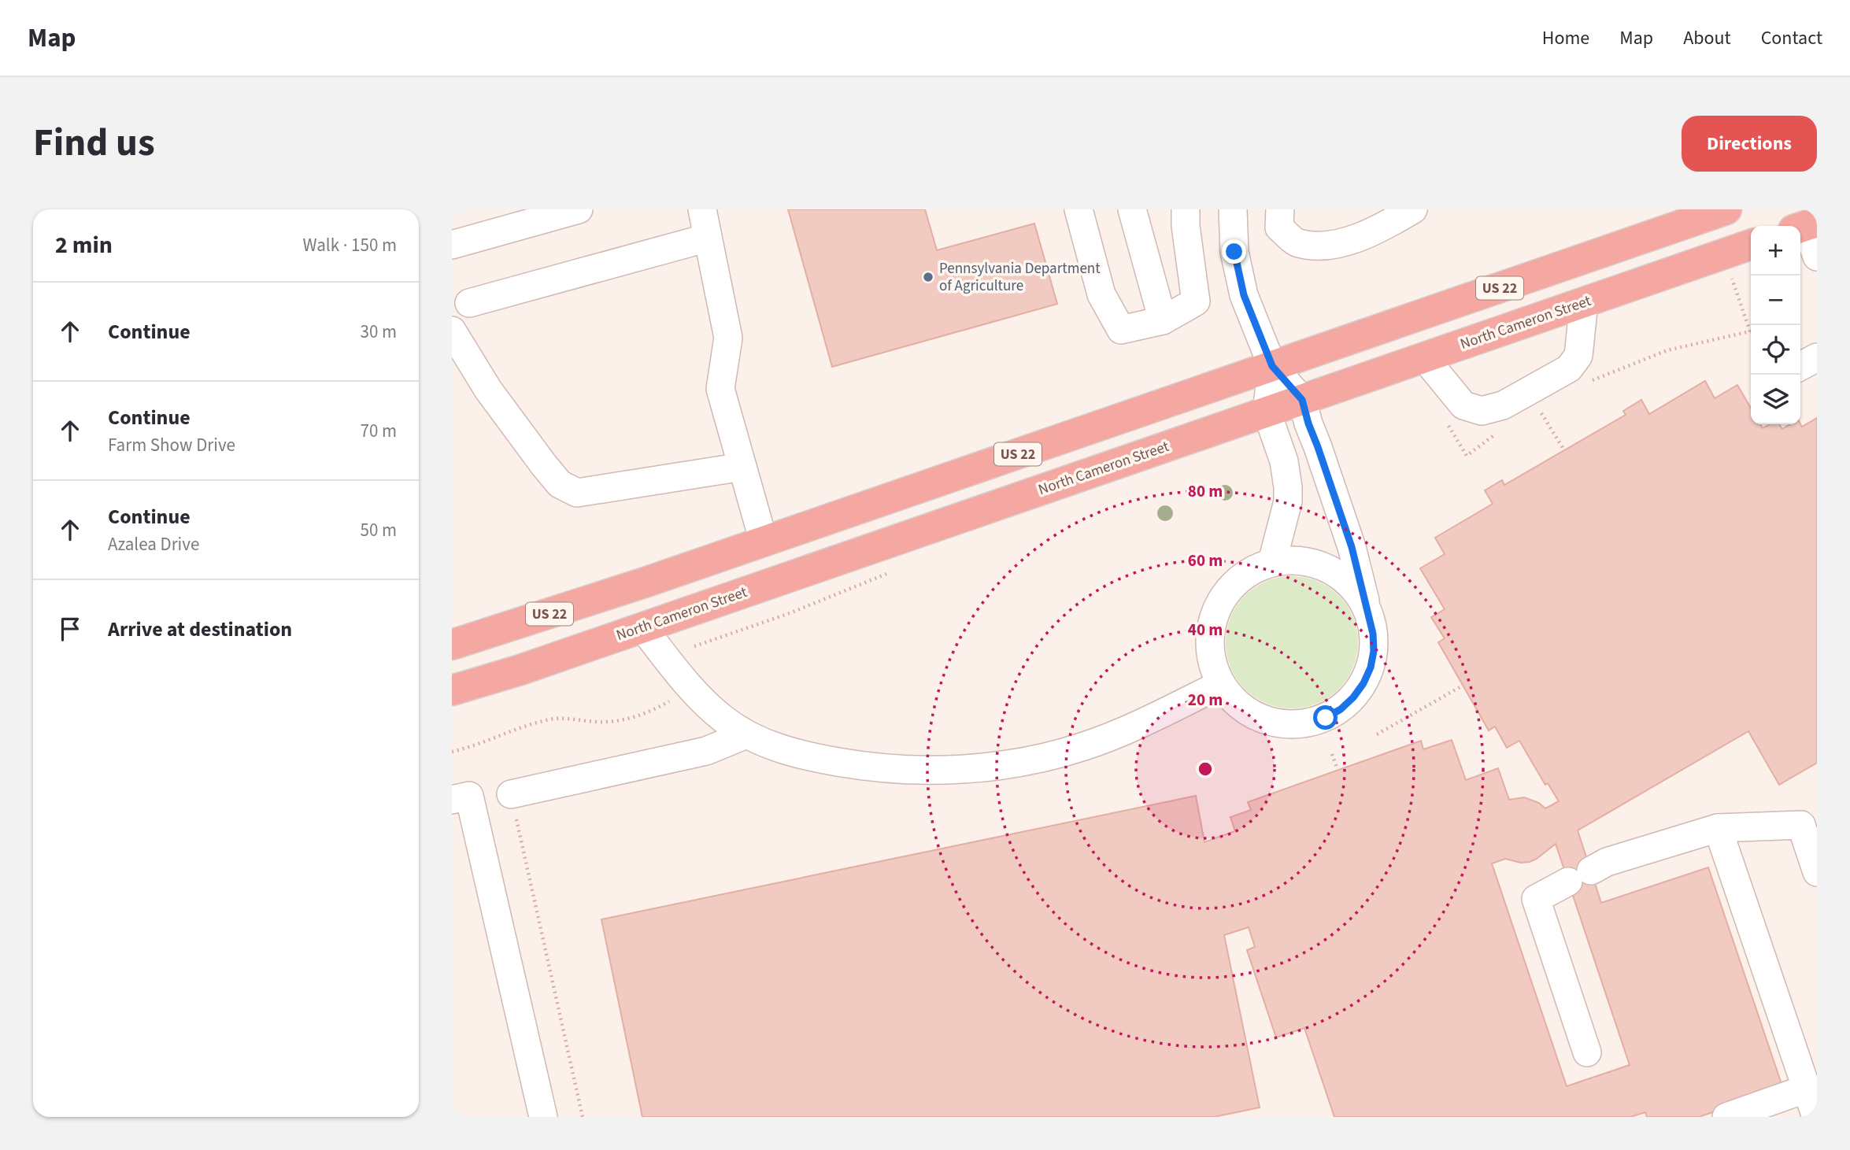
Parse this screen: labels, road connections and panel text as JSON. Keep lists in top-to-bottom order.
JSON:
{
  "streets": {
    "highway": ["US 22", "North Cameron Street"]
  },
  "places": ["Pennsylvania Department of Agriculture"],
  "page": {
    "header": "Map",
    "nav": [
      "Home",
      "Map",
      "About",
      "Contact"
    ],
    "title": "Find us",
    "buttons": "Directions",
    "heading": ["2 min", "Walk · 150 m"],
    "map_buttons": ["+", "−"],
    "list": [
      ["Continue", "30 m"],
      ["Continue", "Farm Show Drive", "70 m"],
      ["Continue", "Azalea Drive", "50 m"],
      "Arrive at destination"
    ]
  },
  "rings": [
    "80 m",
    "60 m",
    "40 m",
    "20 m"
  ]
}
